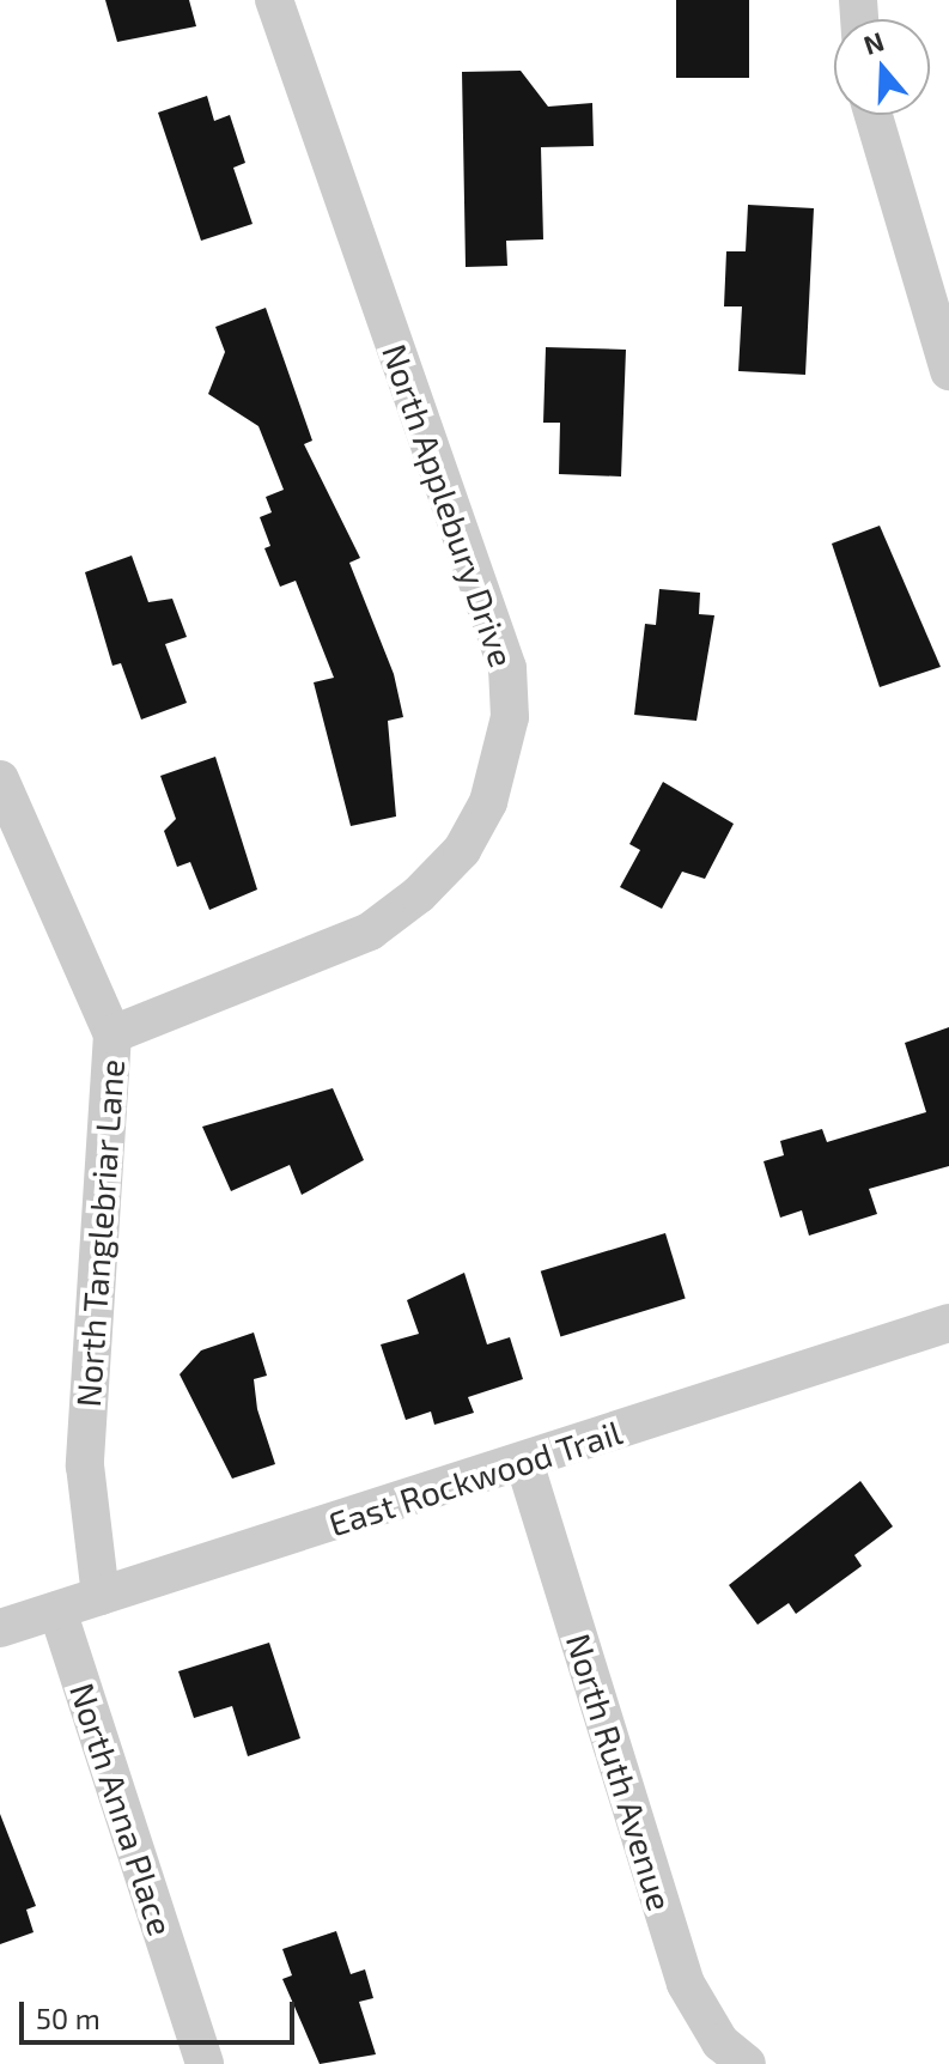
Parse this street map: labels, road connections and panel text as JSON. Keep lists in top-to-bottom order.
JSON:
{
  "streets": {
    "street": [
      "North Applebury Drive",
      "North Tanglebriar Lane",
      "East Rockwood Trail",
      "North Ruth Avenue",
      "North Anna Place"
    ]
  },
  "crossings": [
    ["North Applebury Drive", "North Tanglebriar Lane"],
    ["North Tanglebriar Lane", "East Rockwood Trail"],
    ["East Rockwood Trail", "North Ruth Avenue"],
    ["East Rockwood Trail", "North Anna Place"]
  ],
  "scale_bar": "50 m",
  "north": "top"
}
